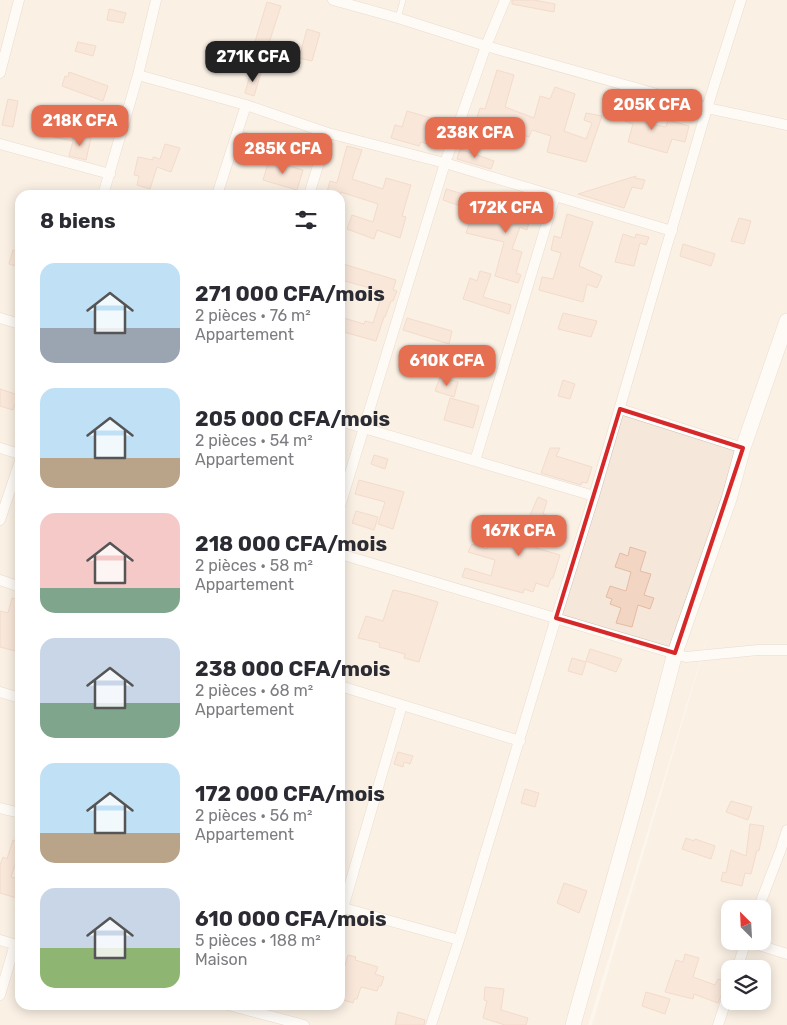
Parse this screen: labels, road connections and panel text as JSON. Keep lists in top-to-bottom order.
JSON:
{
  "north": "top left",
  "page": {
    "price": [
      "271K CFA",
      "205K CFA",
      "218K CFA",
      "238K CFA",
      "285K CFA",
      "172K CFA",
      "610K CFA",
      "167K CFA"
    ],
    "heading": "8 biens",
    "list": [
      {
        "name": "271 000 CFA/mois",
        "note": "2 pièces · 76 m² · Appartement"
      },
      {
        "name": "205 000 CFA/mois",
        "note": "2 pièces · 54 m² · Appartement"
      },
      {
        "name": "218 000 CFA/mois",
        "note": "2 pièces · 58 m² · Appartement"
      },
      {
        "name": "238 000 CFA/mois",
        "note": "2 pièces · 68 m² · Appartement"
      },
      {
        "name": "172 000 CFA/mois",
        "note": "2 pièces · 56 m² · Appartement"
      },
      {
        "name": "610 000 CFA/mois",
        "note": "5 pièces · 188 m² · Maison"
      }
    ]
  }
}
